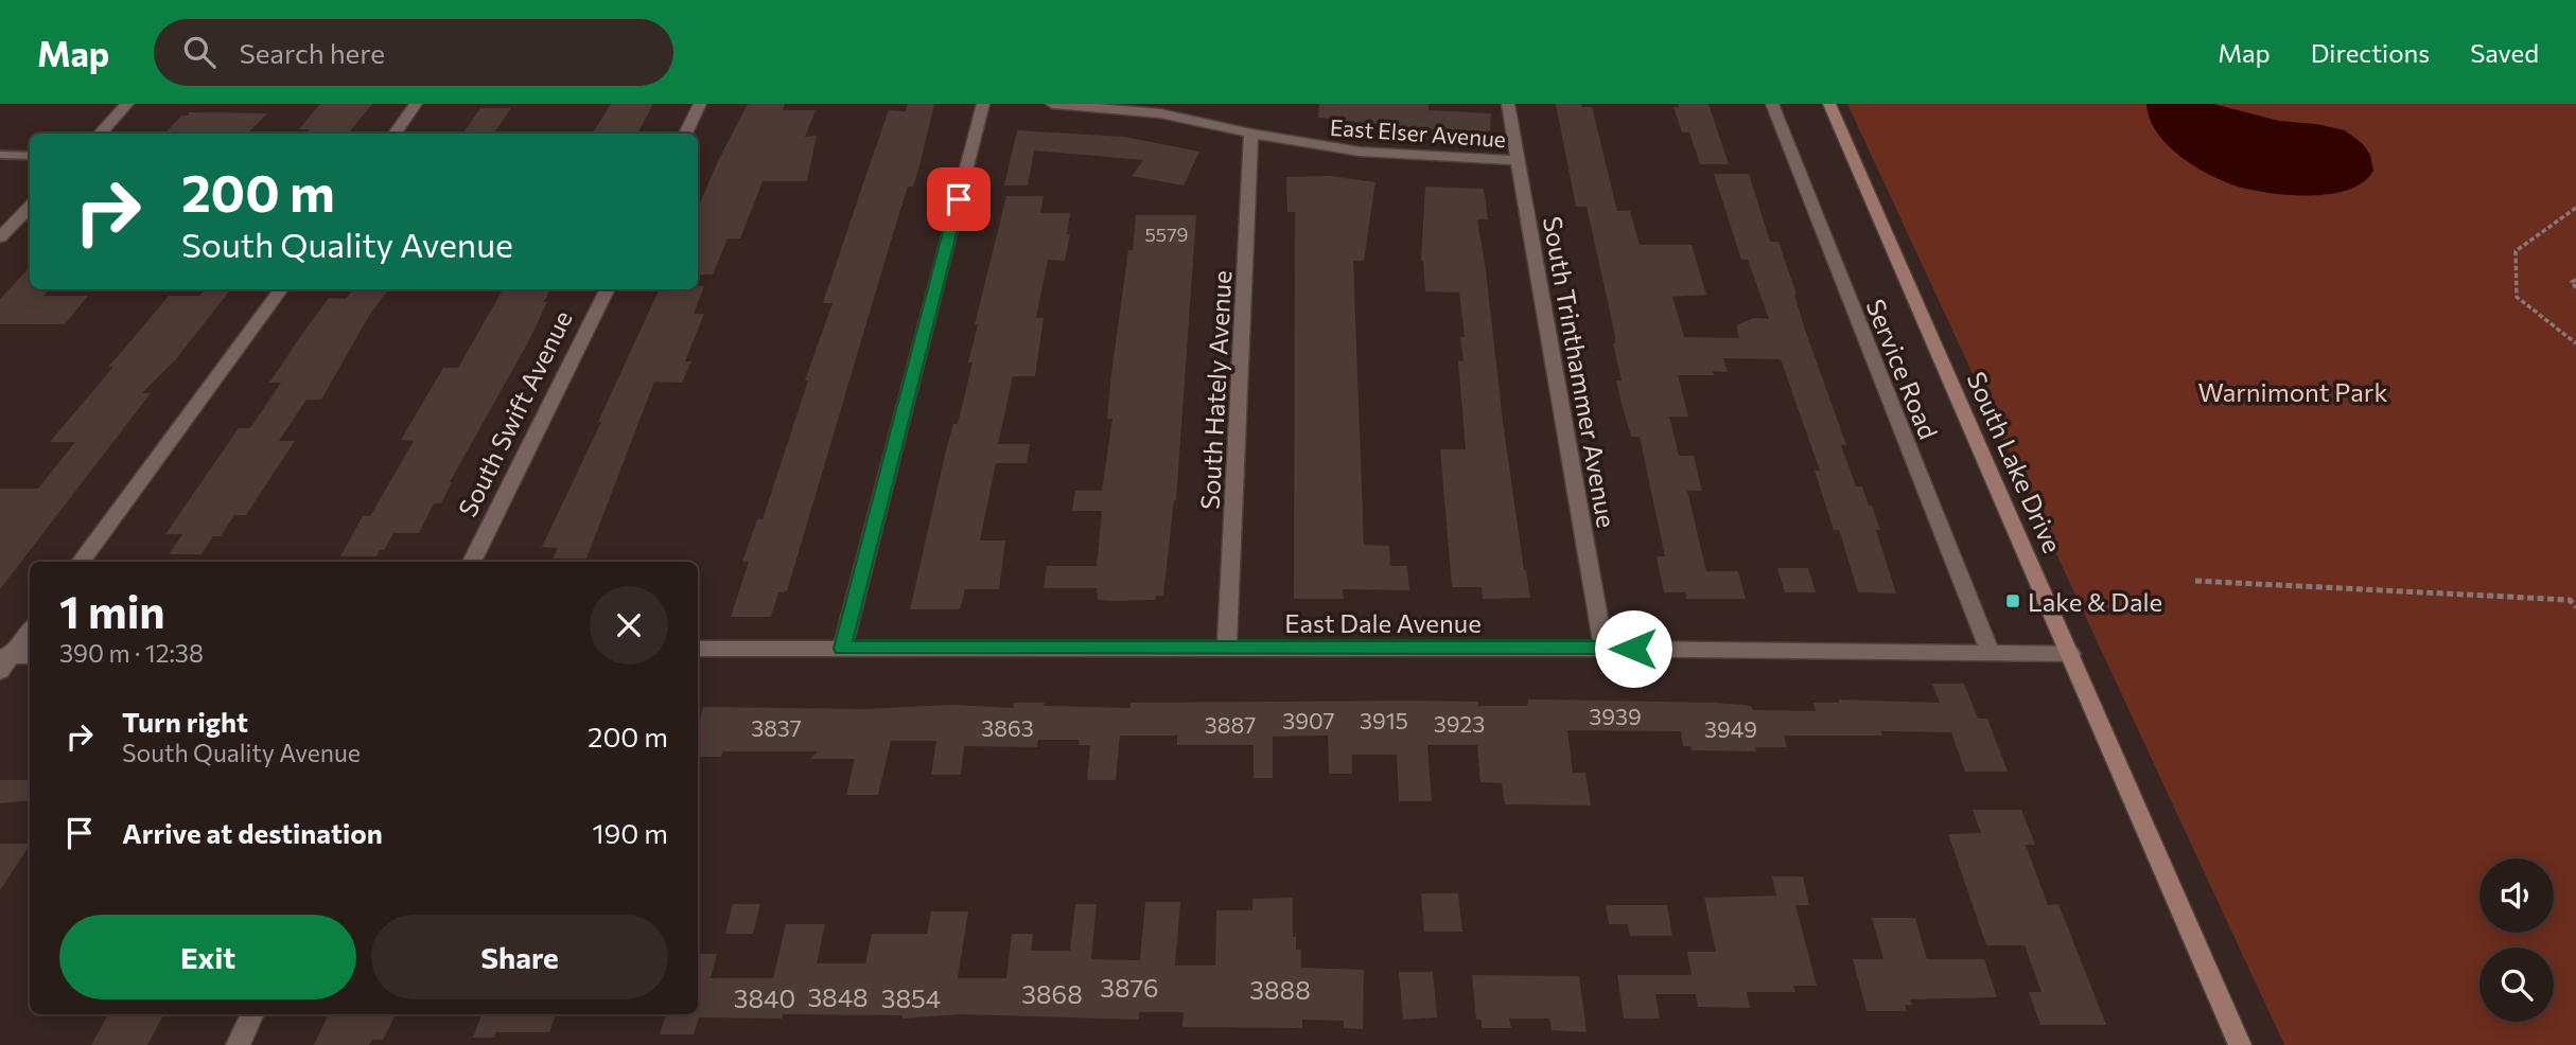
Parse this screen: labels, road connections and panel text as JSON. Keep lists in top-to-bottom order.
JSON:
{
  "streets": {
    "main road": ["South Lake Drive"],
    "street": [
      "East Elser Avenue",
      "Service Road",
      "South Trinthammer Avenue",
      "South Hately Avenue",
      "South Swift Avenue",
      "East Dale Avenue"
    ]
  },
  "crossings": [
    ["East Elser Avenue", "South Trinthammer Avenue"],
    ["East Elser Avenue", "South Hately Avenue"],
    ["Service Road", "East Dale Avenue"],
    ["South Trinthammer Avenue", "East Dale Avenue"],
    ["South Hately Avenue", "East Dale Avenue"],
    ["South Lake Drive", "East Dale Avenue"]
  ],
  "parks": ["Warnimont Park"],
  "places": {
    "transit": ["Lake & Dale"]
  },
  "house_numbers": [
    "5579",
    "3939",
    "3907",
    "3915",
    "3923",
    "3887",
    "3837",
    "3863",
    "3949",
    "3876",
    "3888",
    "3868",
    "3848",
    "3840",
    "3854"
  ],
  "page": {
    "header": "Map",
    "search": "Search here",
    "nav": ["Map", "Directions", "Saved"],
    "turn": ["200 m", "South Quality Avenue"],
    "heading": ["1 min", "390 m · 12:38"],
    "list": [
      {
        "name": "Turn right",
        "note": "South Quality Avenue",
        "value": "200 m"
      },
      {
        "name": "Arrive at destination",
        "value": "190 m"
      }
    ],
    "buttons": ["Exit", "Share"]
  }
}
